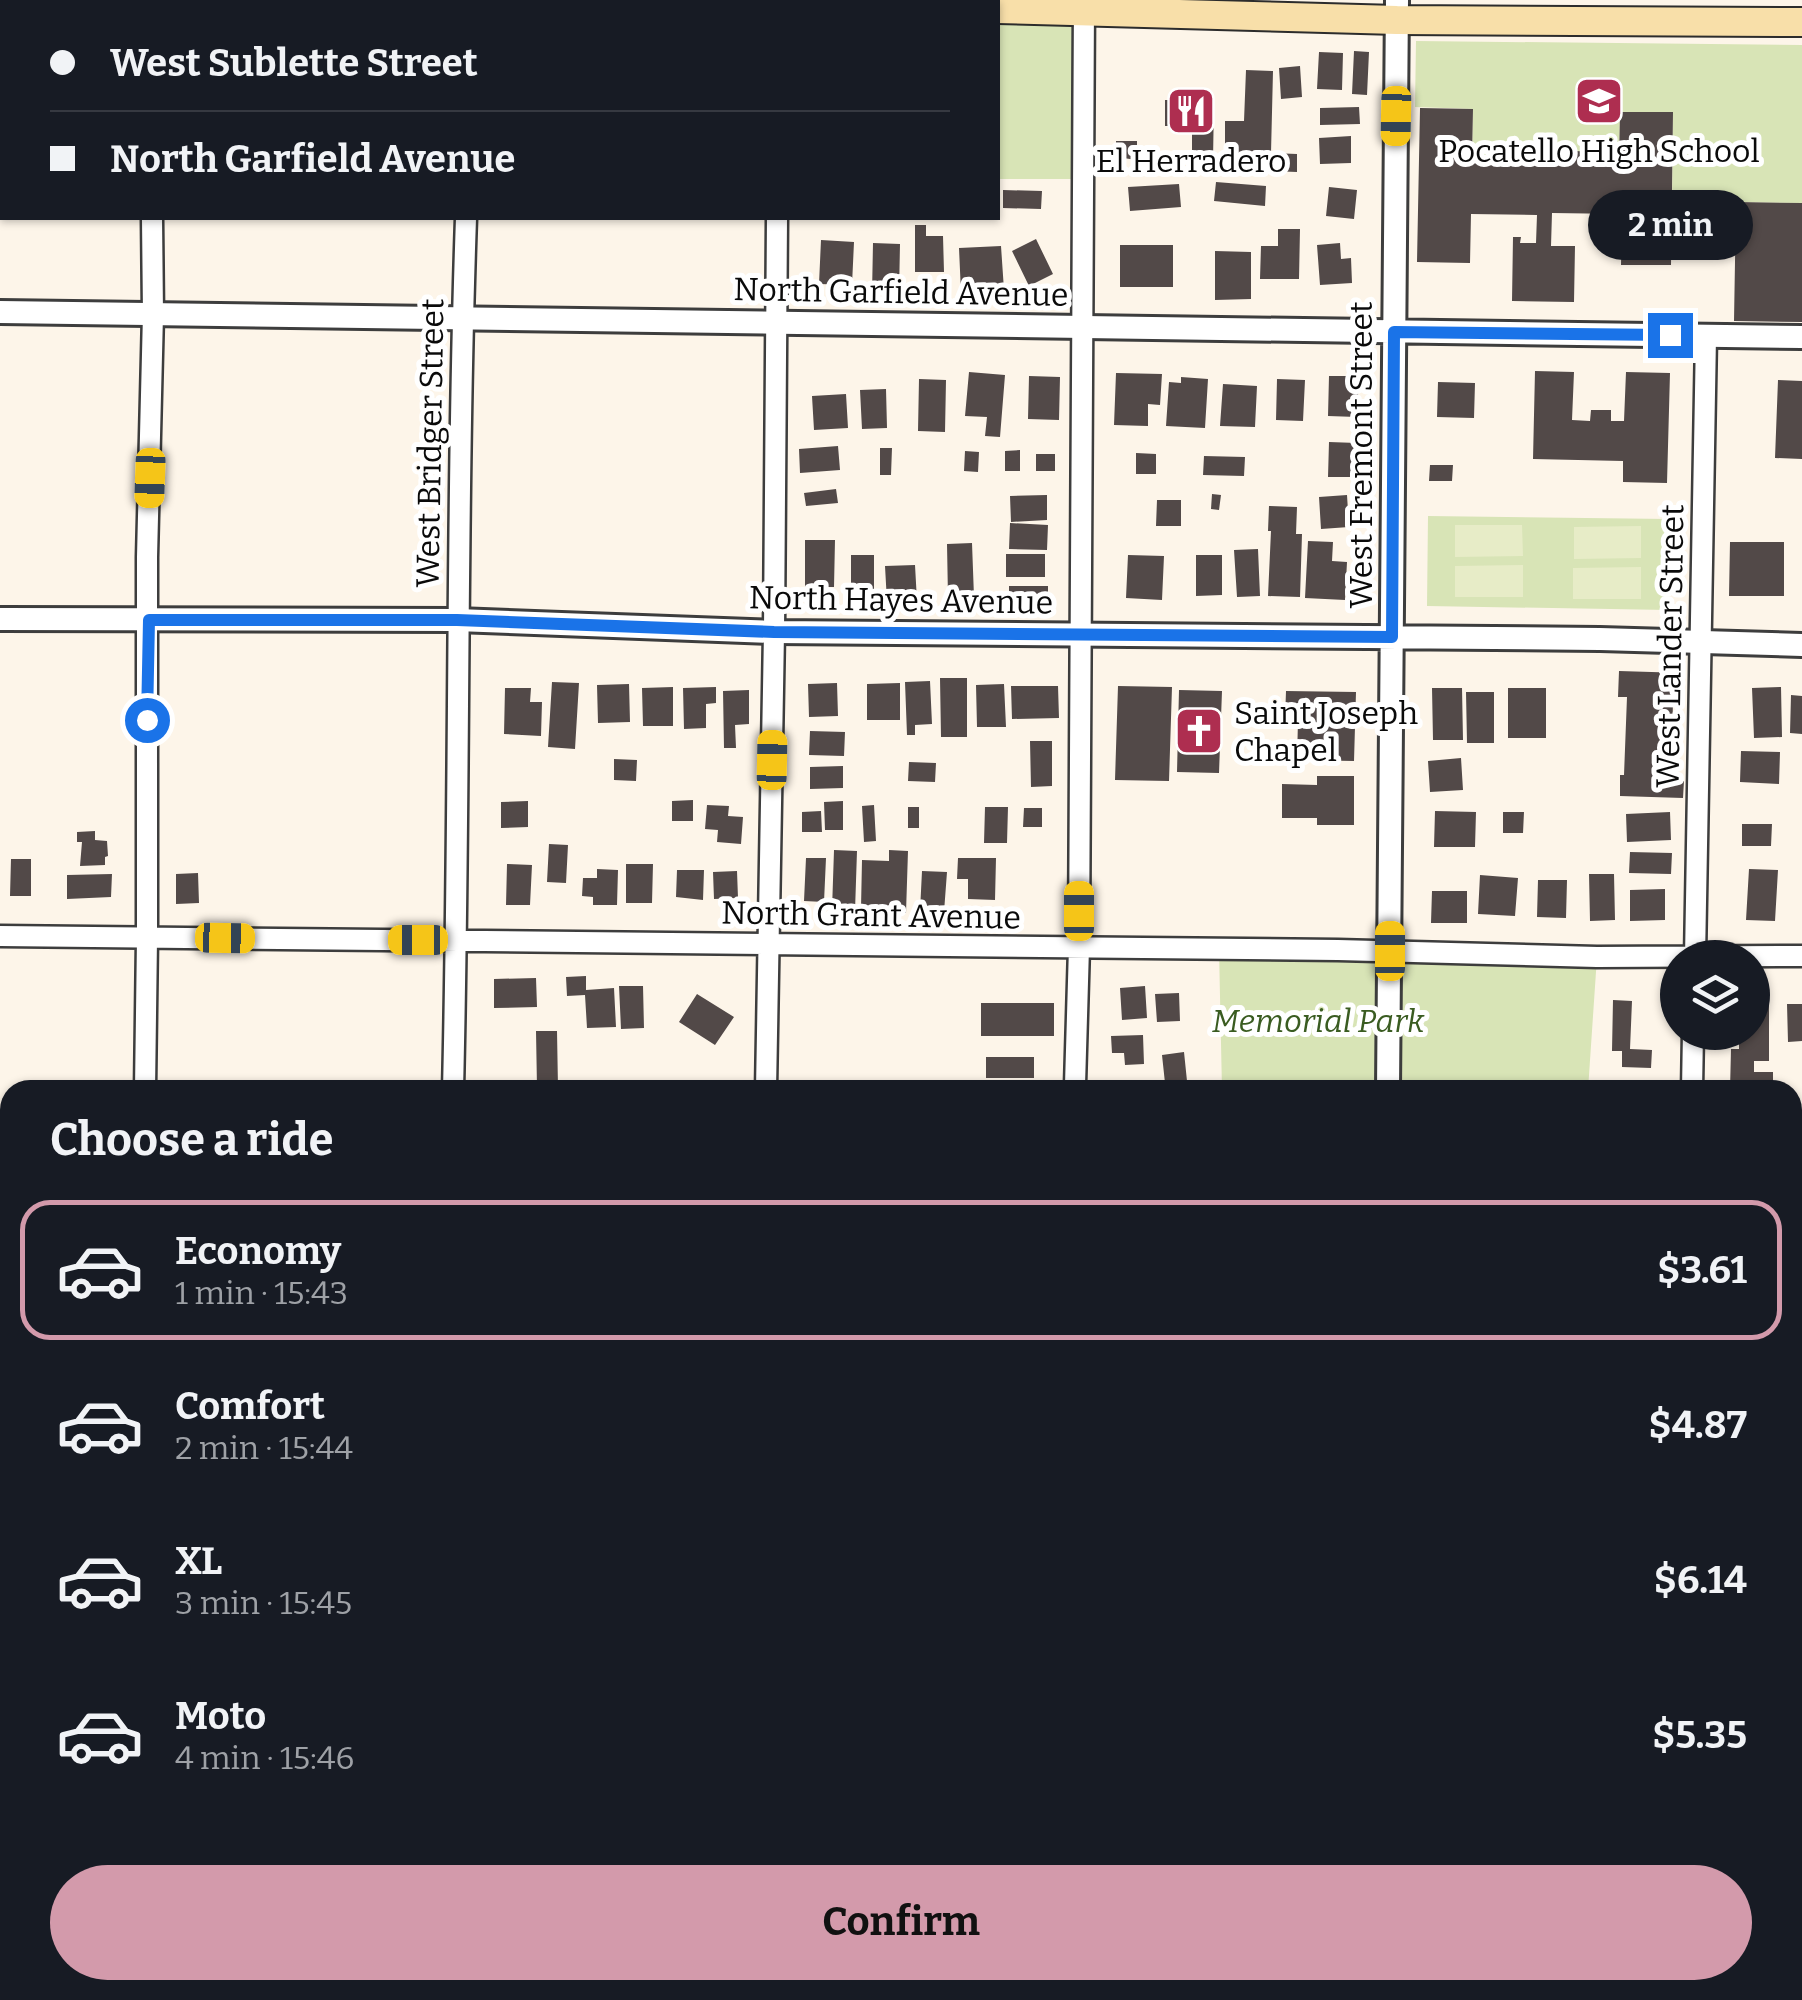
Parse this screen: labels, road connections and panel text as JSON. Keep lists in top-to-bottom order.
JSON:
{
  "streets": {
    "street": [
      "North Garfield Avenue",
      "West Bridger Street",
      "West Fremont Street",
      "North Hayes Avenue",
      "West Lander Street",
      "North Grant Avenue"
    ]
  },
  "crossings": [
    ["North Garfield Avenue", "West Bridger Street"],
    ["North Garfield Avenue", "West Fremont Street"],
    ["North Garfield Avenue", "West Lander Street"],
    ["West Bridger Street", "North Hayes Avenue"],
    ["West Bridger Street", "North Grant Avenue"],
    ["West Fremont Street", "North Hayes Avenue"],
    ["West Fremont Street", "North Grant Avenue"],
    ["North Hayes Avenue", "West Lander Street"]
  ],
  "parks": ["Memorial Park"],
  "places": {
    "school or university": ["Pocatello High School"],
    "restaurant": ["El Herradero"],
    "church": ["Saint Joseph Chapel"]
  },
  "page": {
    "banner": ["West Sublette Street", "North Garfield Avenue"],
    "bubble": "2 min",
    "heading": "Choose a ride",
    "list": [
      {
        "name": "Economy",
        "note": "1 min · 15:43",
        "value": "$3.61"
      },
      {
        "name": "Comfort",
        "note": "2 min · 15:44",
        "value": "$4.87"
      },
      {
        "name": "XL",
        "note": "3 min · 15:45",
        "value": "$6.14"
      },
      {
        "name": "Moto",
        "note": "4 min · 15:46",
        "value": "$5.35"
      }
    ],
    "buttons": "Confirm"
  }
}
